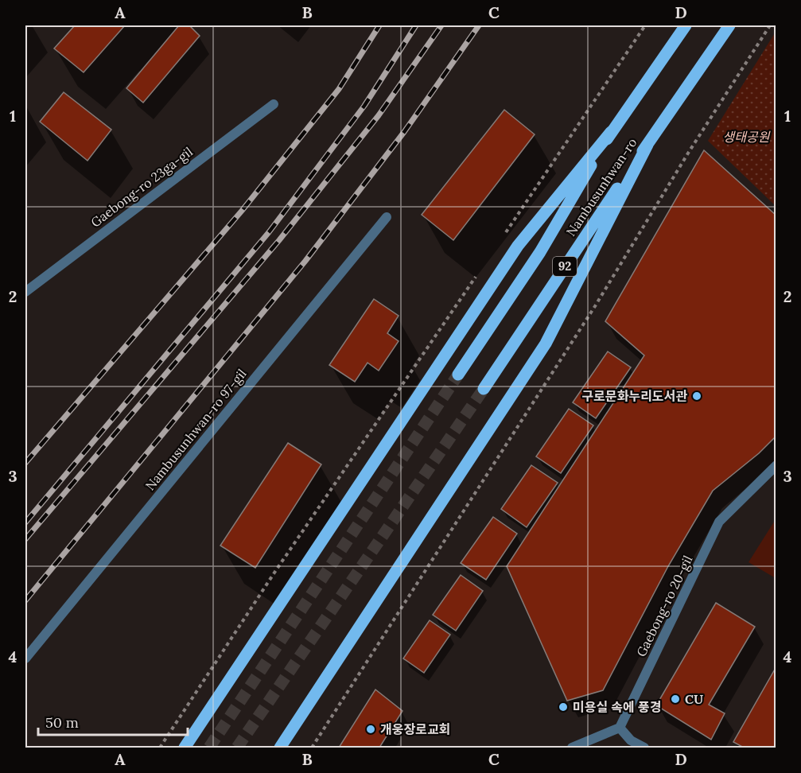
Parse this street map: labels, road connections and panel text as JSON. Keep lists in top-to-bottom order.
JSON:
{
  "streets": {
    "main road": ["Nambusunhwan-ro", "92"],
    "street": ["Gaebong-ro 23ga-gil", "Nambusunhwan-ro 97-gil", "Gaebong-ro 20-gil"]
  },
  "parks": ["생태공원"],
  "places": [
    "구로문화누리도서관",
    "CU",
    "미용실 속에 풍경",
    "개웅장로교회"
  ],
  "scale_bar": "50 m",
  "grid": {
    "columns": [
      "A",
      "B",
      "C",
      "D"
    ],
    "rows": [
      "1",
      "2",
      "3",
      "4"
    ]
  }
}
